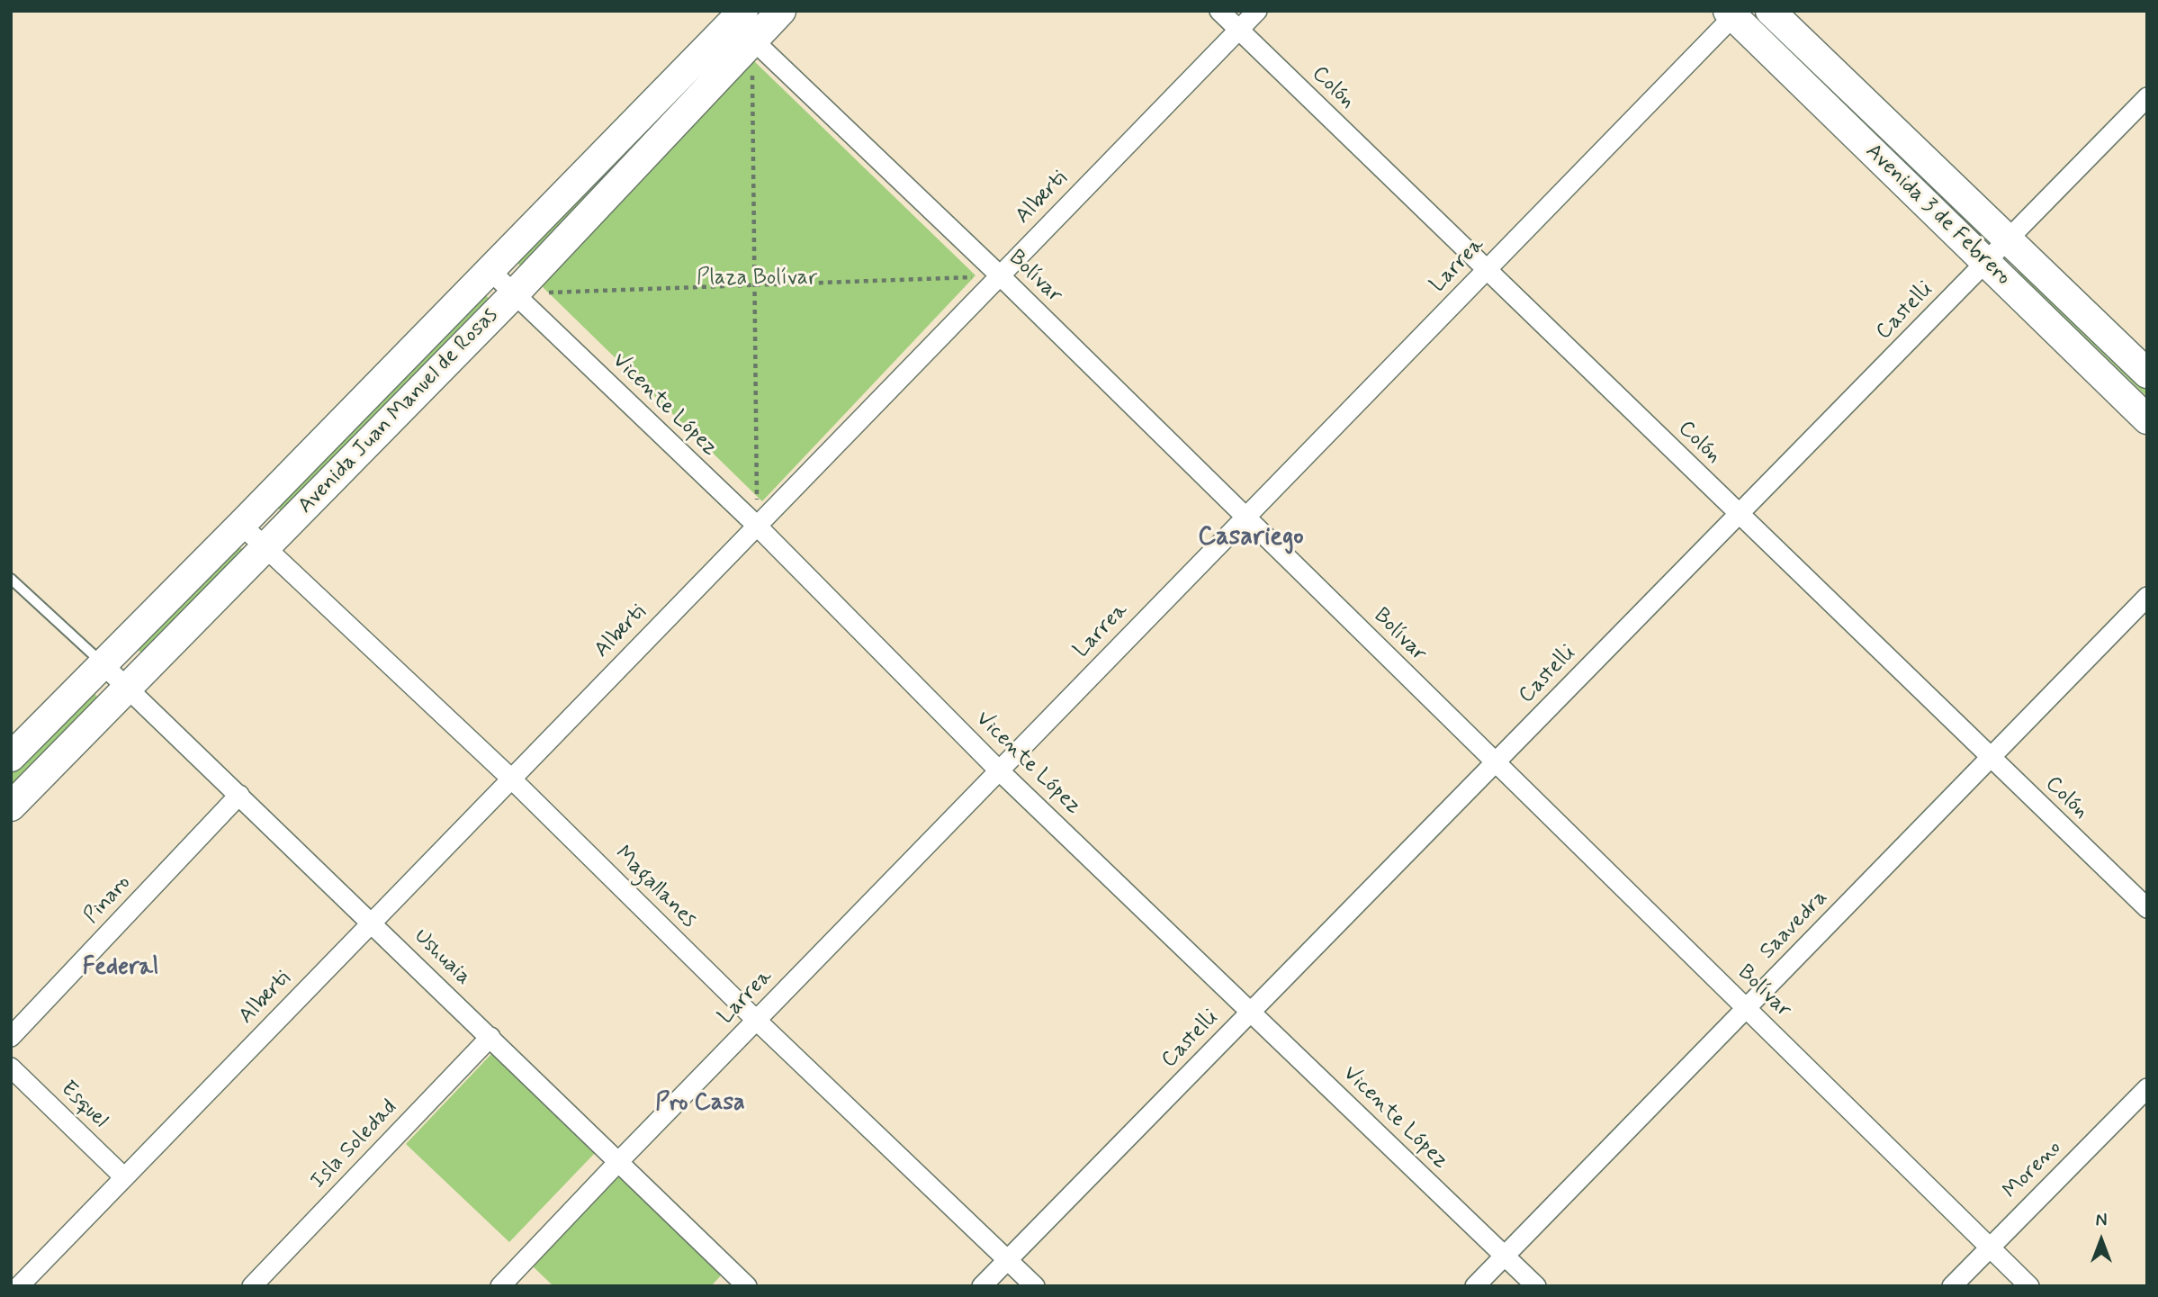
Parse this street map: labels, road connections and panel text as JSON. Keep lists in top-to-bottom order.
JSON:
{
  "streets": {
    "street": [
      "Colón",
      "Alberti",
      "Avenida 3 de Febrero",
      "Larrea",
      "Bolívar",
      "Castelli",
      "Vicente López",
      "Avenida Juan Manuel de Rosas",
      "Magallanes",
      "Pinaro",
      "Saavedra",
      "Ushuaia",
      "Esquel",
      "Isla Soledad",
      "Moreno"
    ]
  },
  "crossings": [
    ["Colón", "Alberti"],
    ["Colón", "Larrea"],
    ["Colón", "Castelli"],
    ["Colón", "Saavedra"],
    ["Alberti", "Bolívar"],
    ["Alberti", "Vicente López"],
    ["Alberti", "Magallanes"],
    ["Alberti", "Ushuaia"],
    ["Alberti", "Esquel"],
    ["Avenida 3 de Febrero", "Larrea"],
    ["Avenida 3 de Febrero", "Castelli"],
    ["Larrea", "Bolívar"],
    ["Larrea", "Vicente López"],
    ["Larrea", "Magallanes"],
    ["Larrea", "Ushuaia"],
    ["Bolívar", "Castelli"],
    ["Bolívar", "Avenida Juan Manuel de Rosas"],
    ["Bolívar", "Saavedra"],
    ["Bolívar", "Moreno"],
    ["Castelli", "Vicente López"],
    ["Castelli", "Magallanes"],
    ["Vicente López", "Avenida Juan Manuel de Rosas"],
    ["Vicente López", "Saavedra"],
    ["Avenida Juan Manuel de Rosas", "Magallanes"],
    ["Avenida Juan Manuel de Rosas", "Ushuaia"],
    ["Pinaro", "Ushuaia"],
    ["Ushuaia", "Isla Soledad"]
  ],
  "districts": ["Casariego", "Federal", "Pro Casa"],
  "parks": ["Plaza Bolívar"],
  "north": "top"
}
